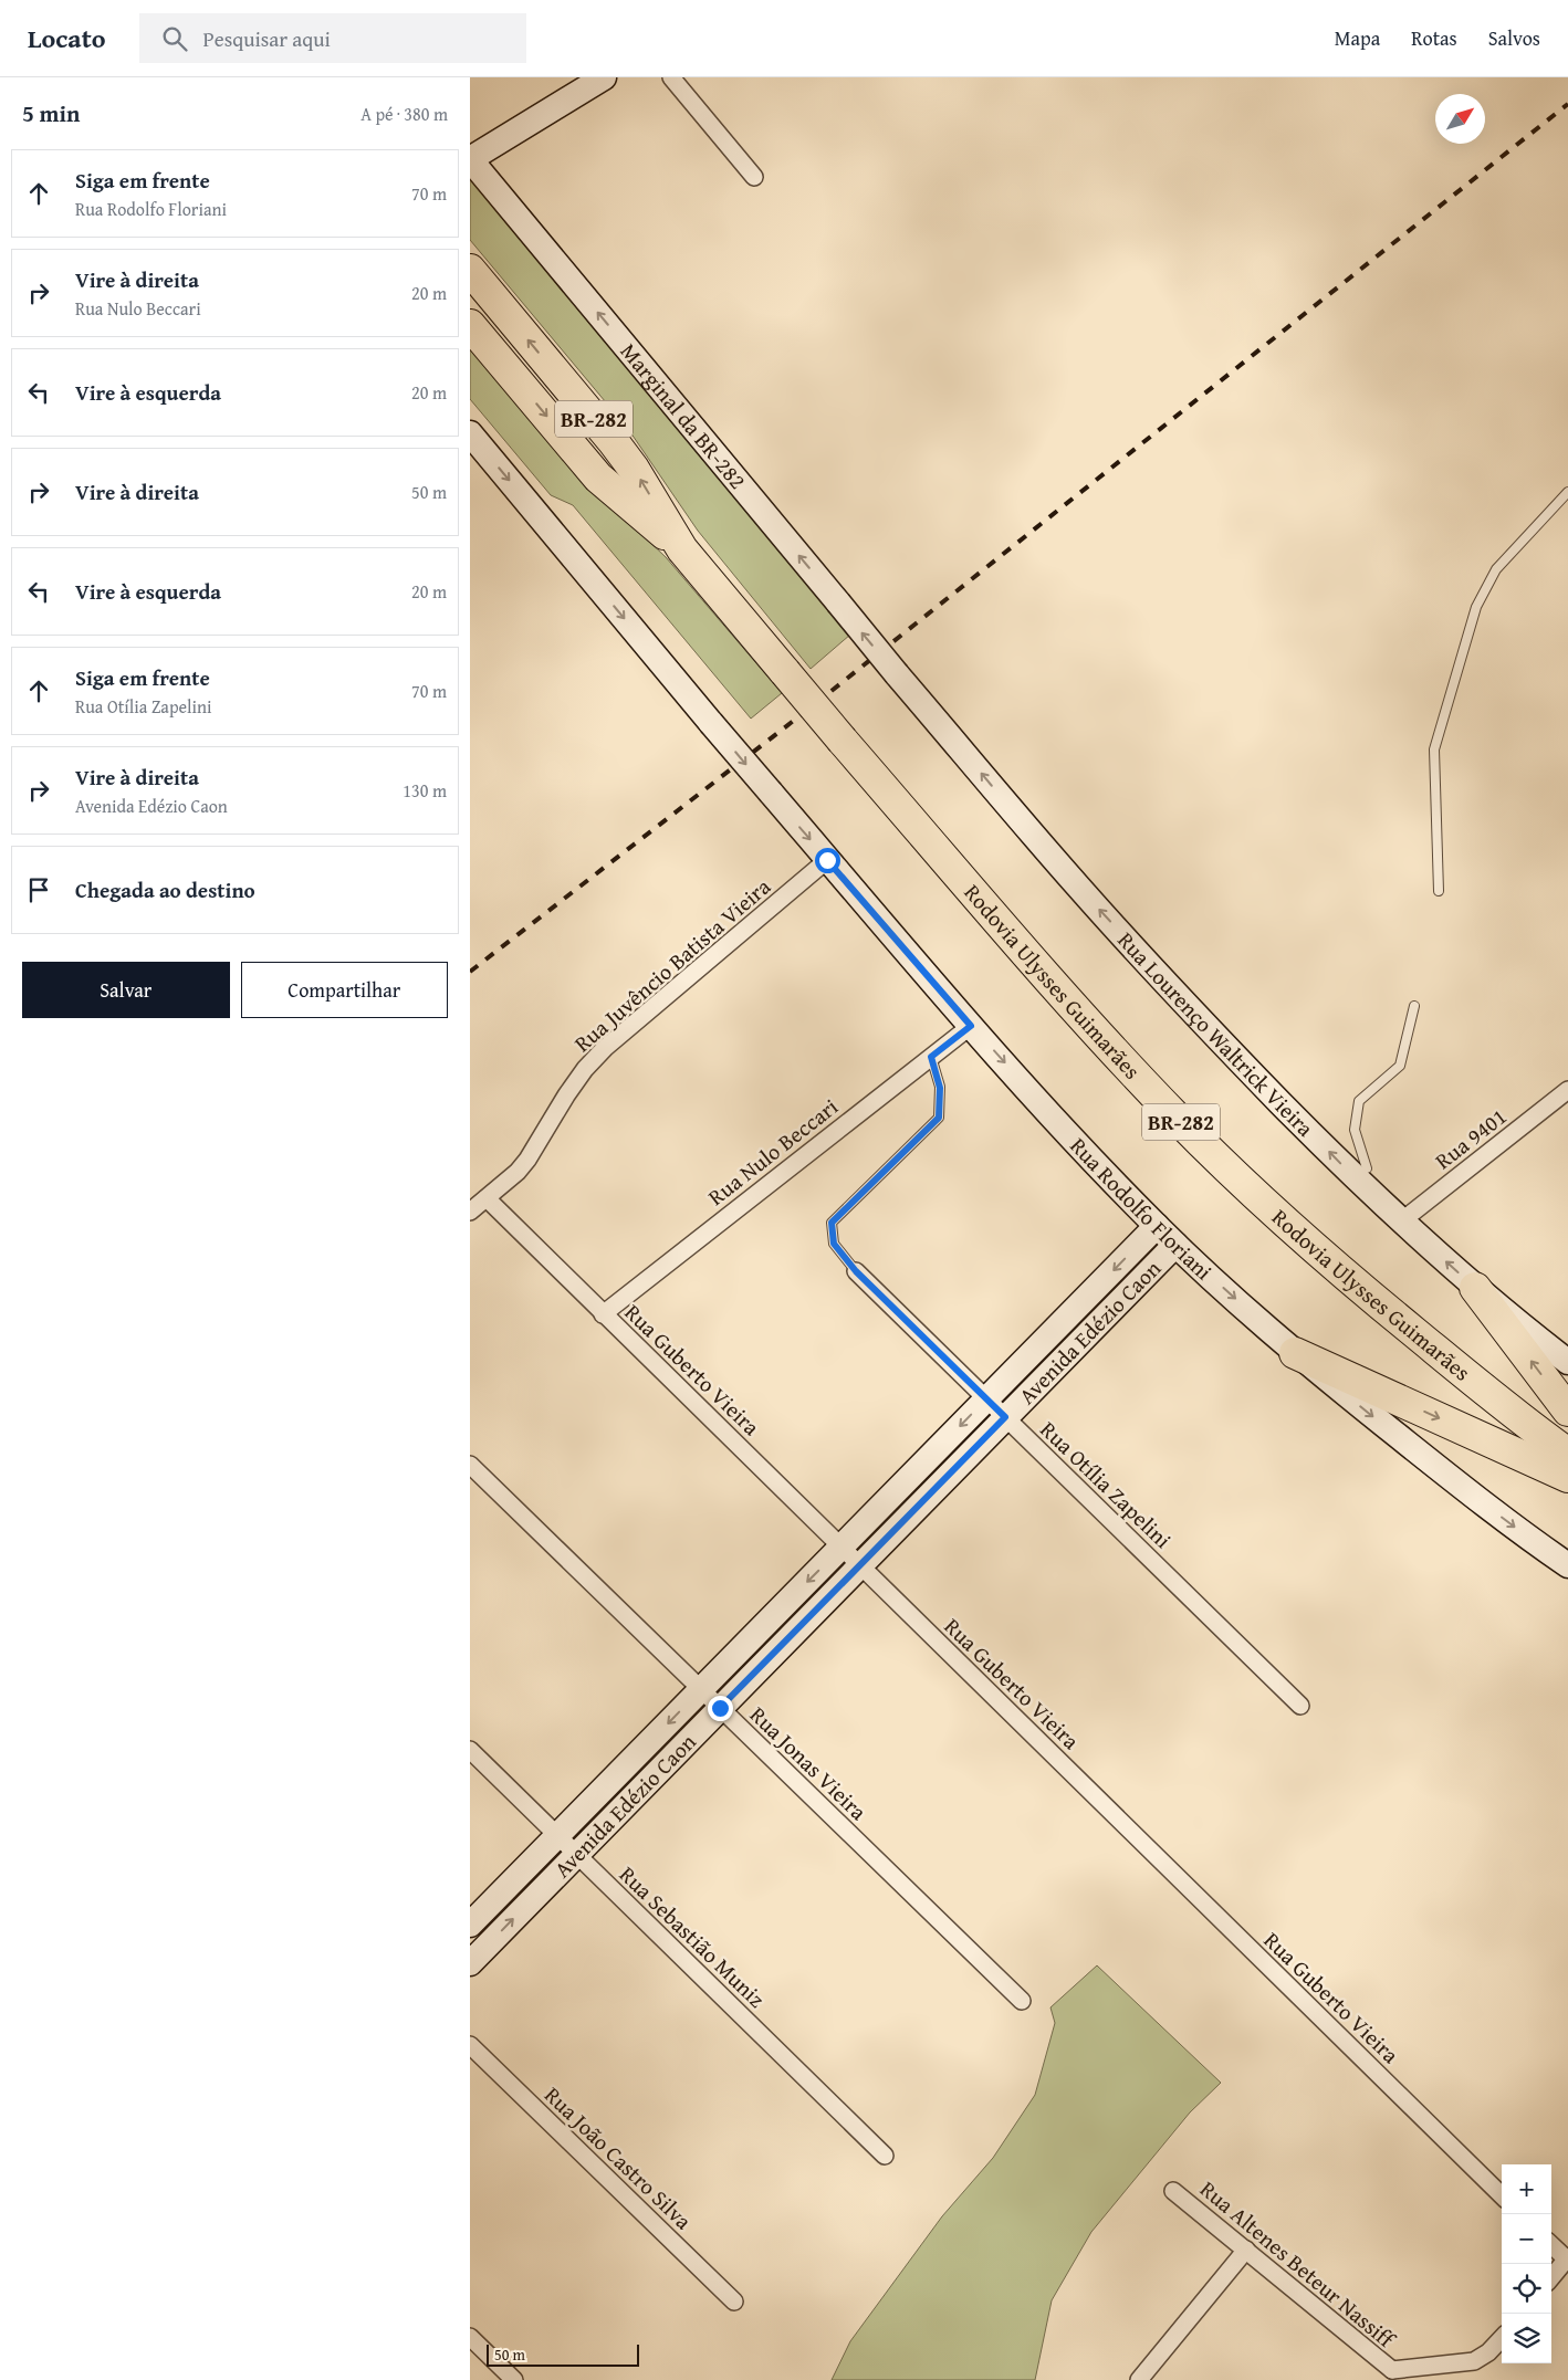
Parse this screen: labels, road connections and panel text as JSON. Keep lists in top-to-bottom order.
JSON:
{
  "streets": {
    "highway": ["BR-282", "Rodovia Ulysses Guimarães"],
    "main road": [
      "Marginal da BR-282",
      "Rua Lourenço Waltrick Vieira",
      "Rua Rodolfo Floriani",
      "Avenida Edézio Caon"
    ],
    "street": [
      "Rua Juvêncio Batista Vieira",
      "Rua 9401",
      "Rua Nulo Beccari",
      "Rua Guberto Vieira",
      "Rua Otília Zapelini",
      "Rua Jonas Vieira",
      "Rua Sebastião Muniz",
      "Rua João Castro Silva",
      "Rua Altenes Beteur Nassiff"
    ]
  },
  "crossings": [
    ["Marginal da BR-282", "Rua Lourenço Waltrick Vieira"],
    ["Rua Juvêncio Batista Vieira", "Rua Rodolfo Floriani"],
    ["Rua Juvêncio Batista Vieira", "Rua Guberto Vieira"],
    ["Rua Lourenço Waltrick Vieira", "Rua 9401"],
    ["Rua Nulo Beccari", "Rua Rodolfo Floriani"],
    ["Rua Nulo Beccari", "Rua Guberto Vieira"],
    ["Rua Rodolfo Floriani", "Avenida Edézio Caon"],
    ["Avenida Edézio Caon", "Rua Guberto Vieira"],
    ["Avenida Edézio Caon", "Rua Otília Zapelini"],
    ["Avenida Edézio Caon", "Rua Jonas Vieira"],
    ["Avenida Edézio Caon", "Rua Sebastião Muniz"]
  ],
  "one_way": ["Marginal da BR-282", "Rua Lourenço Waltrick Vieira", "Rua Rodolfo Floriani"],
  "scale_bar": "50 m",
  "north": "top right",
  "page": {
    "header": "Locato",
    "search": "Pesquisar aqui",
    "nav": ["Mapa", "Rotas", "Salvos"],
    "heading": ["5 min", "A pé · 380 m"],
    "list": [
      ["Siga em frente", "Rua Rodolfo Floriani", "70 m"],
      ["Vire à direita", "Rua Nulo Beccari", "20 m"],
      ["Vire à esquerda", "20 m"],
      ["Vire à direita", "50 m"],
      ["Vire à esquerda", "20 m"],
      ["Siga em frente", "Rua Otília Zapelini", "70 m"],
      ["Vire à direita", "Avenida Edézio Caon", "130 m"],
      "Chegada ao destino"
    ],
    "buttons": ["Salvar", "Compartilhar"],
    "map_buttons": ["+", "−"],
    "scale": "50 m"
  }
}
